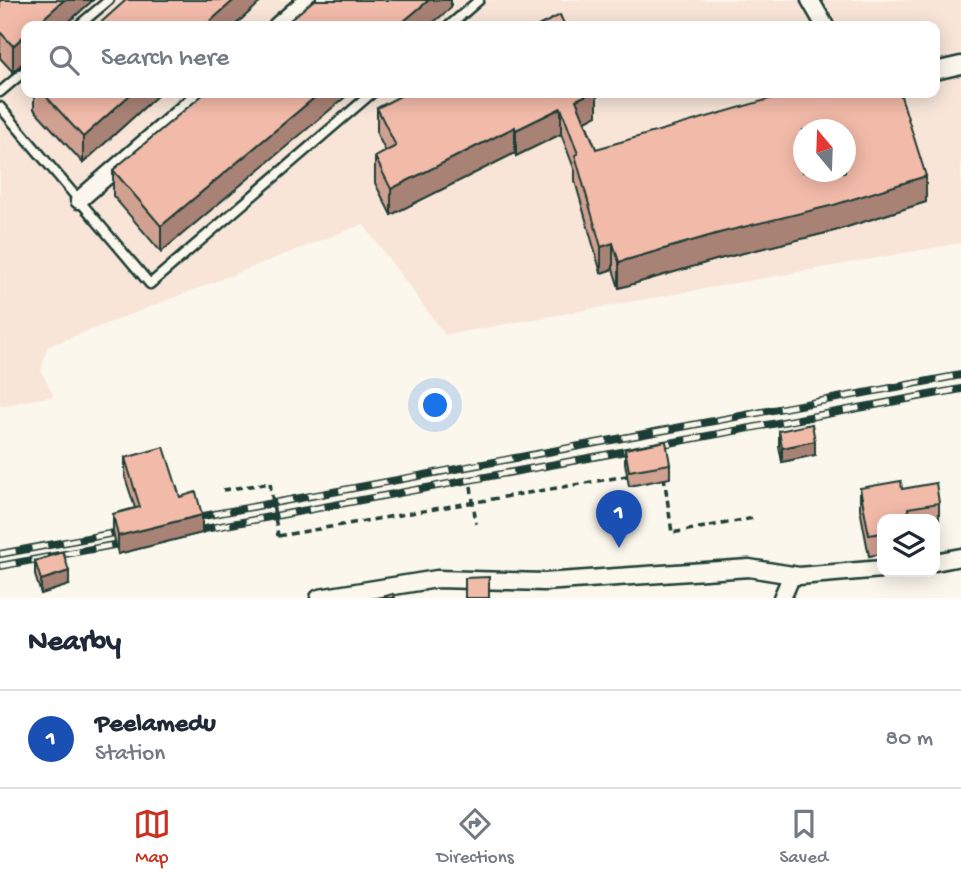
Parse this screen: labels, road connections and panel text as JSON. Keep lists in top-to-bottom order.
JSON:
{
  "north": "top",
  "page": {
    "search": "Search here",
    "pins": "1",
    "heading": "Nearby",
    "list": [
      {
        "mark": "1",
        "name": "Peelamedu",
        "note": "Station",
        "value": "80 m"
      }
    ],
    "nav": ["Map", "Directions", "Saved"]
  }
}
